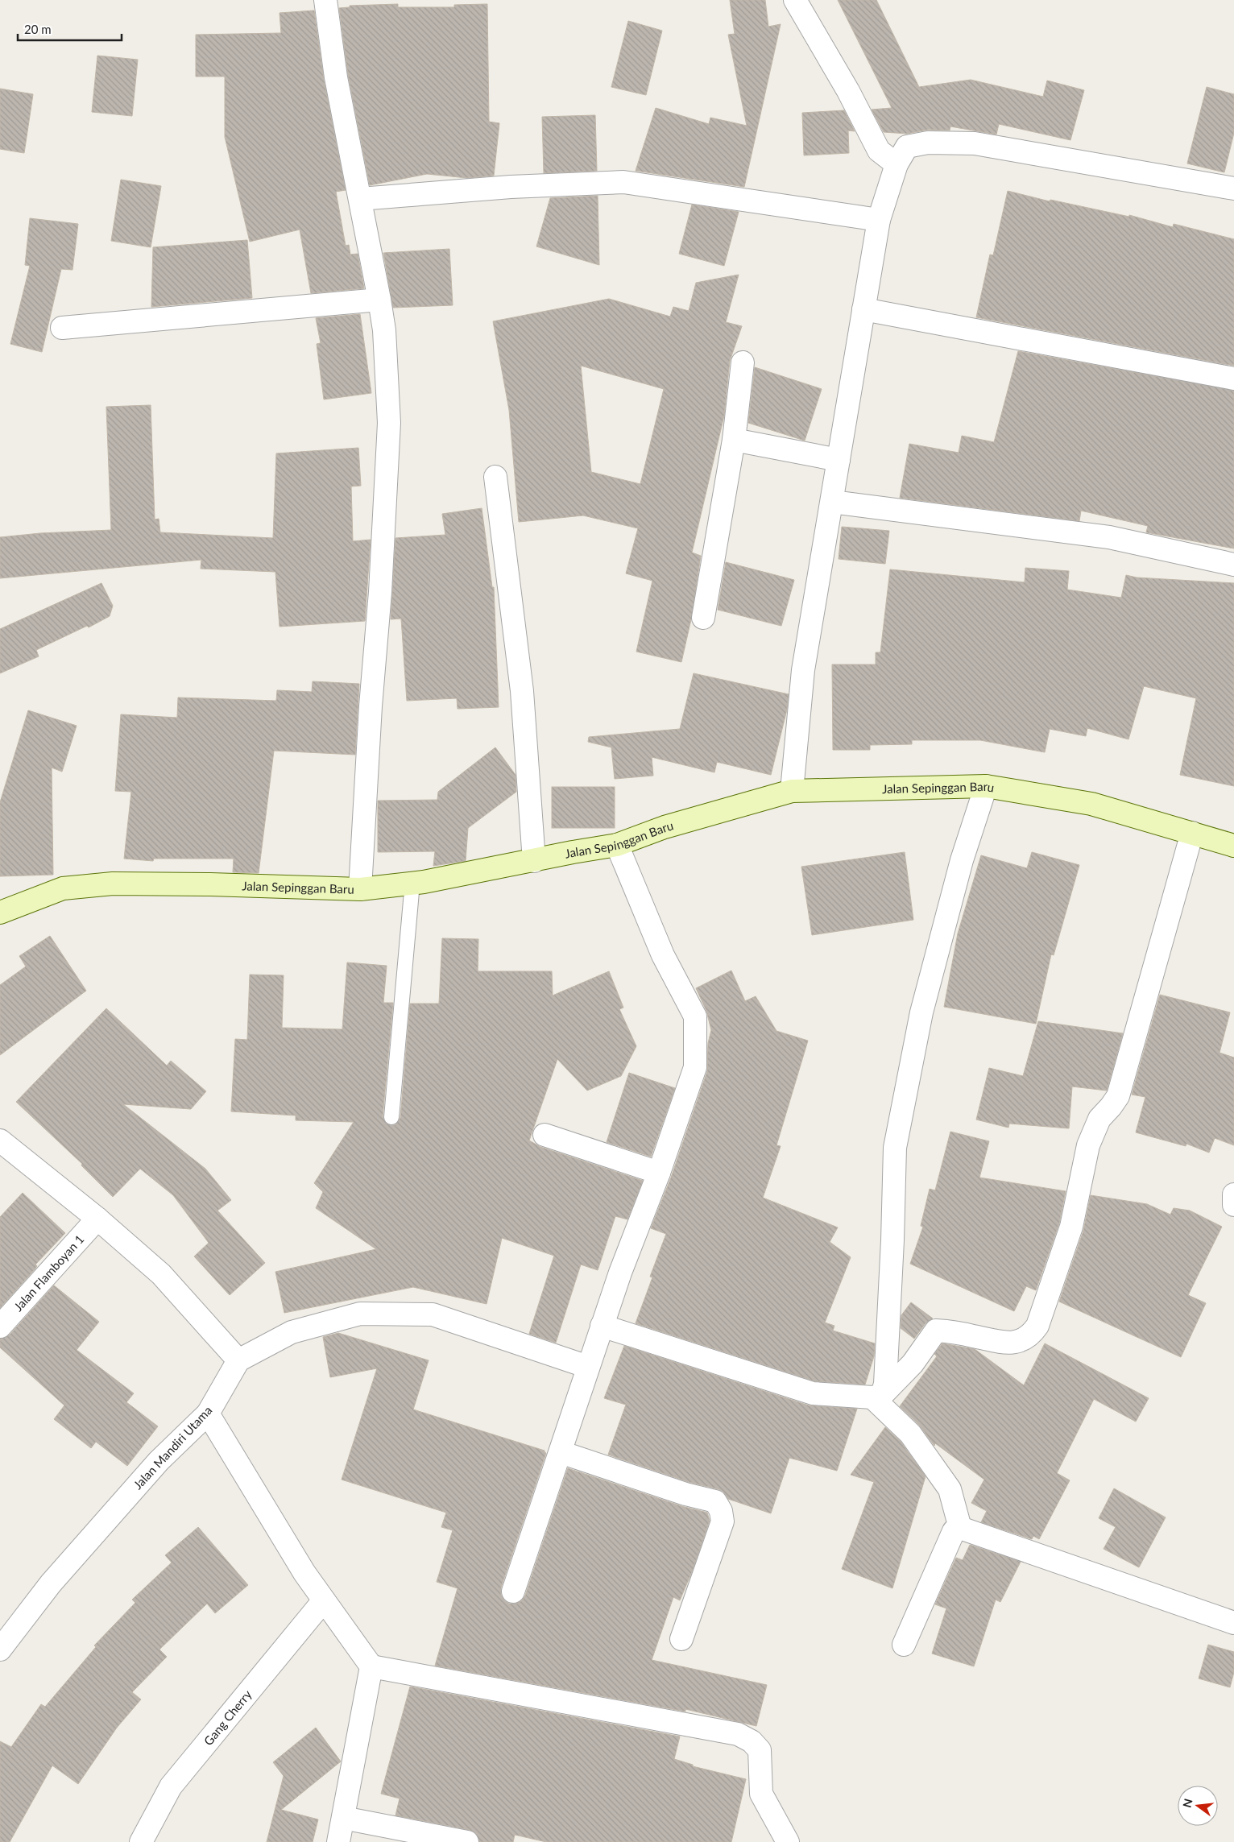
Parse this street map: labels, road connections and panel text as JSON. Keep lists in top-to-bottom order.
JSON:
{
  "streets": {
    "street": [
      "Jalan Sepinggan Baru",
      "Jalan Flamboyan 1",
      "Jalan Mandiri Utama",
      "Gang Cherry"
    ]
  },
  "scale_bar": "20 m",
  "north": "left"
}
